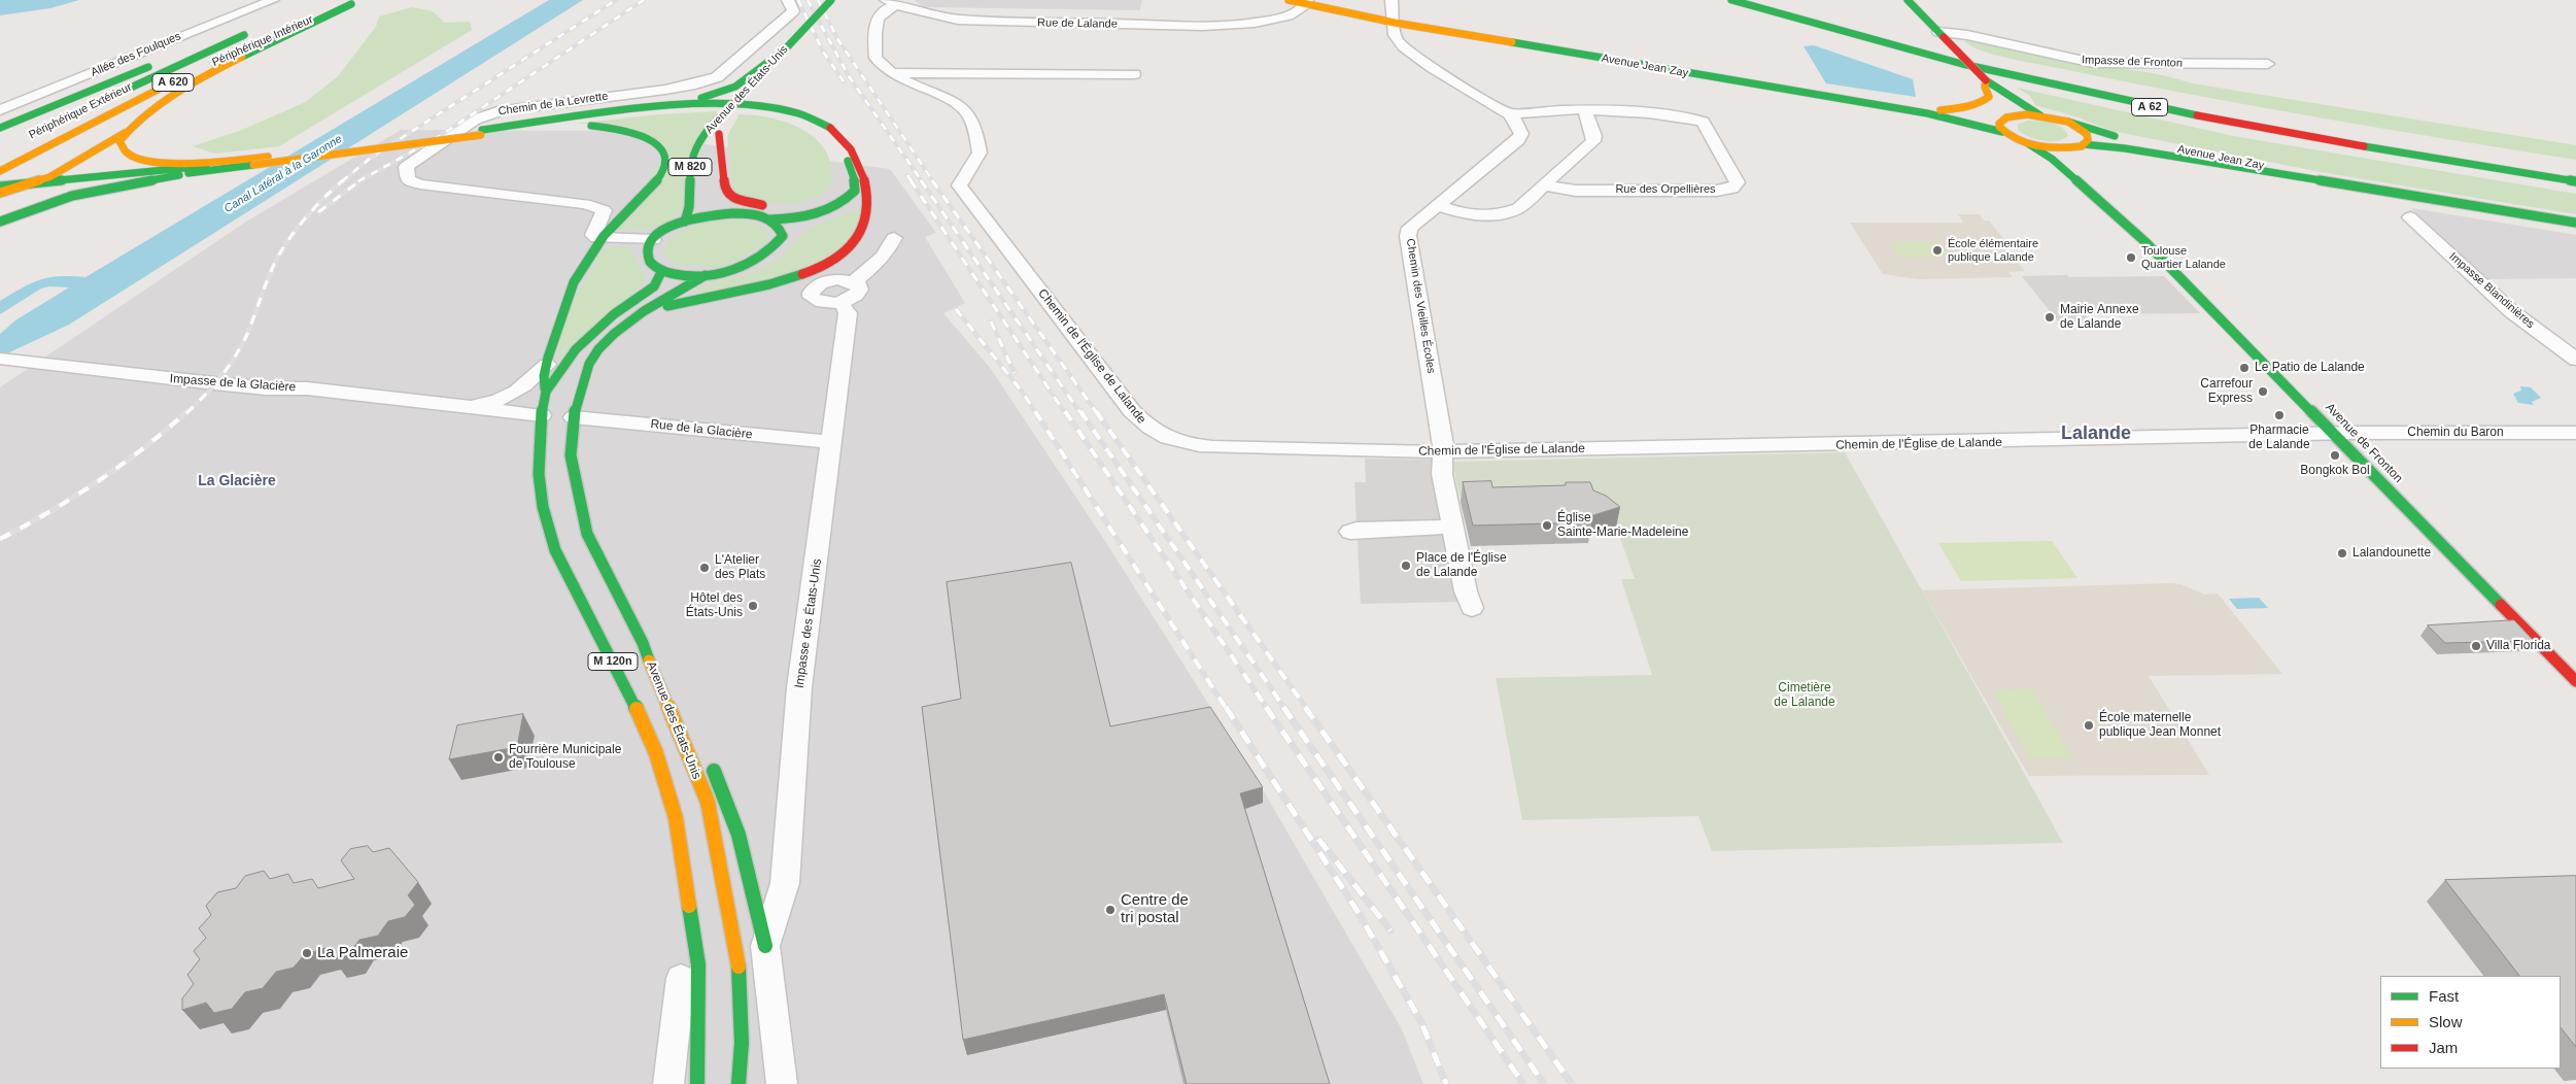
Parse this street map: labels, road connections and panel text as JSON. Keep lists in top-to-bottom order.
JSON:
{
  "streets": {
    "main road": [
      "Périphérique Intérieur",
      "Avenue Jean Zay",
      "A 620",
      "Avenue des États-Unis",
      "A 62",
      "Périphérique Extérieur",
      "M 820",
      "Avenue de Fronton",
      "M 120n"
    ],
    "street": [
      "Rue de Lalande",
      "Allée des Foulques",
      "Impasse de Fronton",
      "Chemin de la Levrette",
      "Rue des Orpellières",
      "Impasse Blandinières",
      "Chemin des Vieilles Écoles",
      "Chemin de l'Église de Lalande",
      "Impasse de la Glacière",
      "Rue de la Glacière",
      "Chemin du Baron",
      "Impasse des États-Unis"
    ]
  },
  "crossings": [
    ["Rue de Lalande", "Avenue Jean Zay"],
    ["Avenue Jean Zay", "Avenue de Fronton"],
    ["Avenue des États-Unis", "Rue de la Glacière"],
    ["Rue des Orpellières", "Chemin des Vieilles Écoles"],
    ["Chemin des Vieilles Écoles", "Chemin de l'Église de Lalande"],
    ["Chemin de l'Église de Lalande", "Chemin du Baron"],
    ["Chemin de l'Église de Lalande", "Avenue de Fronton"],
    ["Impasse de la Glacière", "M 120n"],
    ["Rue de la Glacière", "Impasse des États-Unis"],
    ["Chemin du Baron", "Avenue de Fronton"]
  ],
  "districts": ["Lalande", "La Glacière"],
  "water": ["Canal Latéral à la Garonne"],
  "parks": ["Cimetière de Lalande"],
  "places": [
    "École élémentaire publique Lalande",
    "Toulouse Quartier Lalande",
    "Mairie Annexe de Lalande",
    "Le Patio de Lalande",
    "Carrefour Express",
    "Pharmacie de Lalande",
    "Bongkok Bol",
    "Église Sainte-Marie-Madeleine",
    "Lalandounette",
    "Place de l'Église de Lalande",
    "L'Atelier des Plats",
    "Hôtel des États-Unis",
    "Villa Florida",
    "École maternelle publique Jean Monnet",
    "Fourrière Municipale de Toulouse",
    "Centre de tri postal",
    "La Palmeraie"
  ],
  "legend": ["Fast", "Slow", "Jam"]
}
